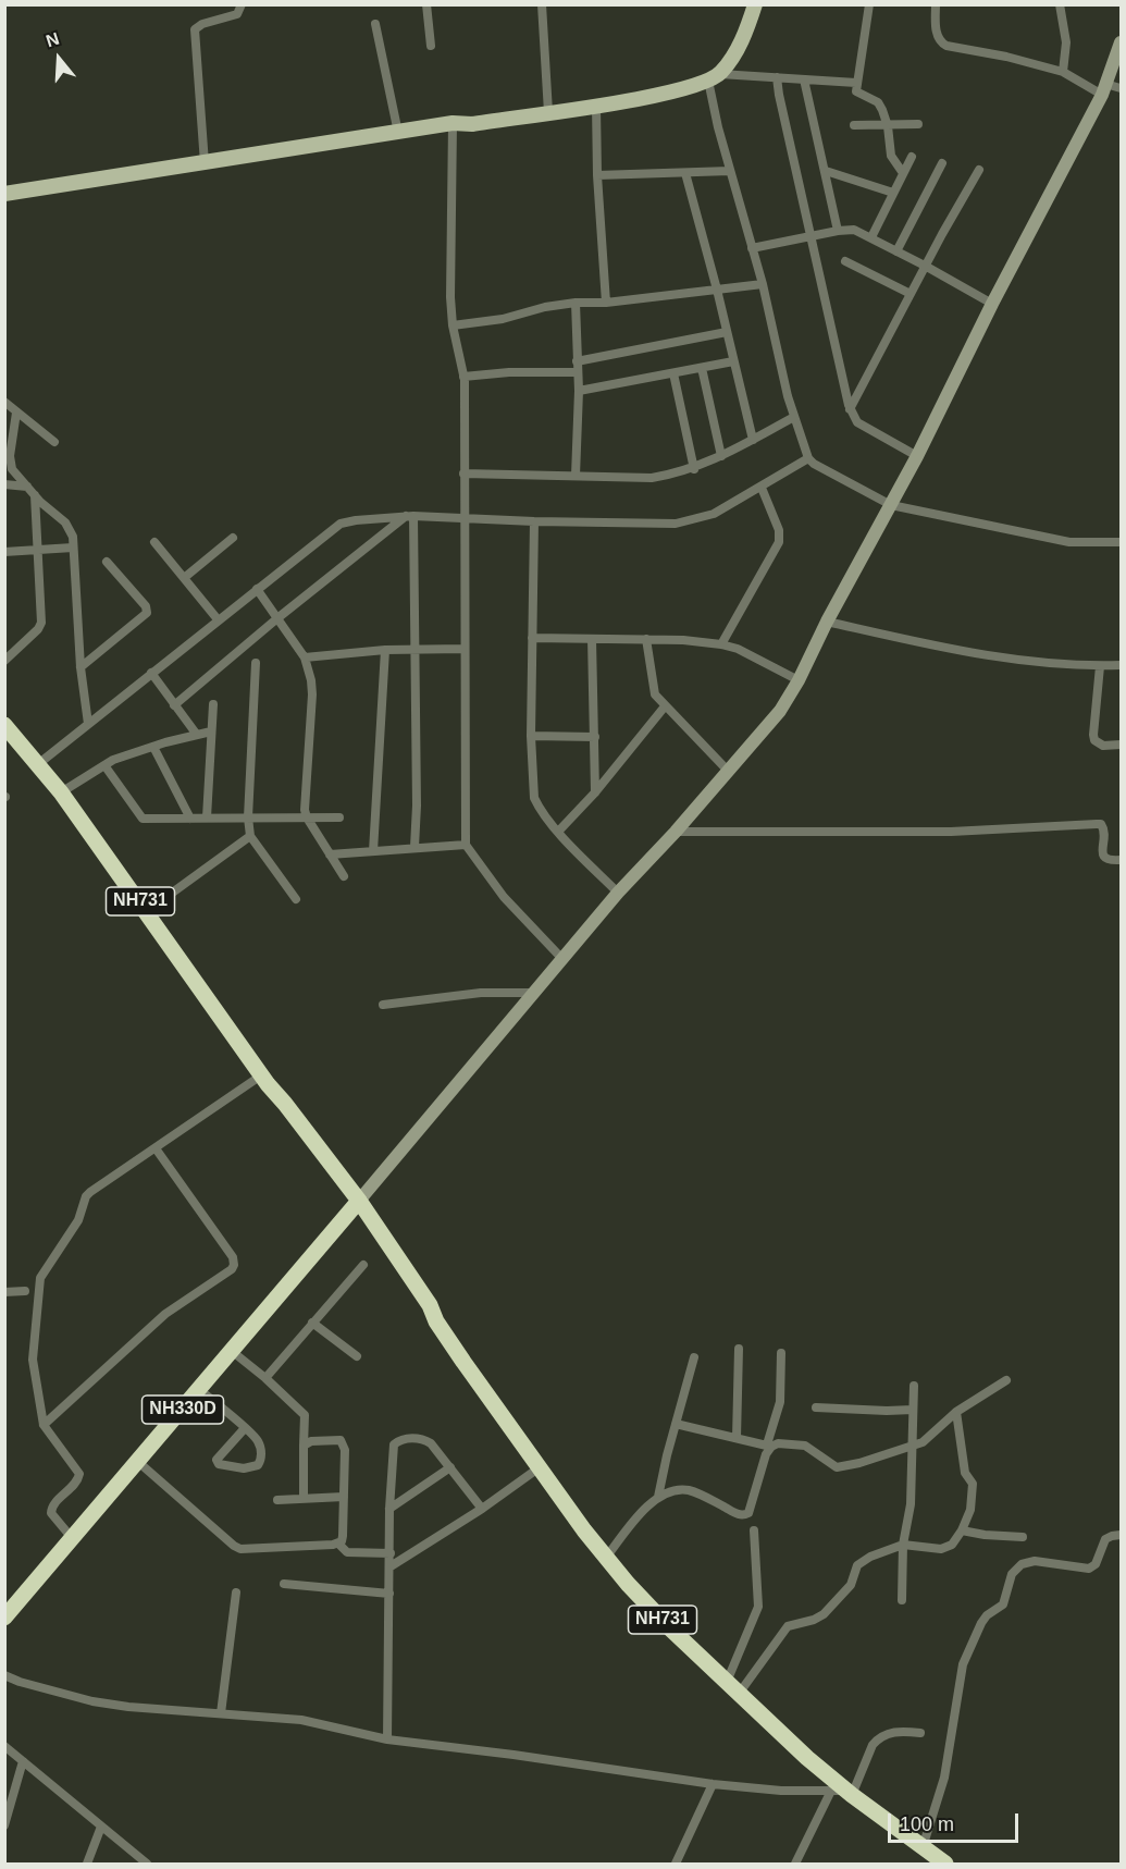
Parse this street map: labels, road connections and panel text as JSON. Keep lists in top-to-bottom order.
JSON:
{
  "streets": {
    "highway": ["NH731", "NH330D"]
  },
  "crossings": [
    ["NH731", "NH330D"]
  ],
  "scale_bar": "100 m",
  "north": "top"
}
